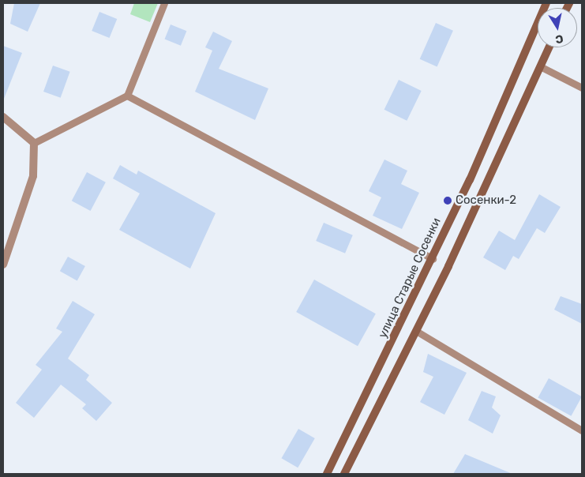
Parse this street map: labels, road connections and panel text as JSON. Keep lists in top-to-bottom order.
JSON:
{
  "streets": {
    "main road": ["улица Старые Сосенки"]
  },
  "places": ["Сосенки-2"],
  "north": "bottom"
}
